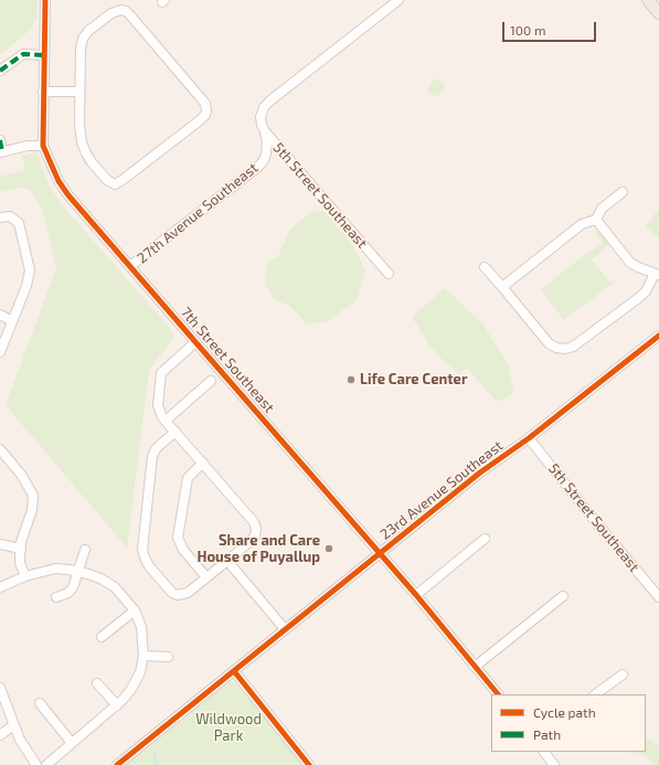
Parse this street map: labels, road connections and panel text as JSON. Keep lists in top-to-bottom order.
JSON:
{
  "streets": {
    "street": [
      "5th Street Southeast",
      "27th Avenue Southeast",
      "7th Street Southeast",
      "23rd Avenue Southeast"
    ]
  },
  "crossings": [
    ["5th Street Southeast", "27th Avenue Southeast"],
    ["5th Street Southeast", "23rd Avenue Southeast"],
    ["27th Avenue Southeast", "7th Street Southeast"],
    ["7th Street Southeast", "23rd Avenue Southeast"]
  ],
  "parks": ["Wildwood Park"],
  "places": ["Life Care Center", "Share and Care House of Puyallup"],
  "legend": ["Cycle path", "Path"],
  "scale_bar": "100 m"
}
